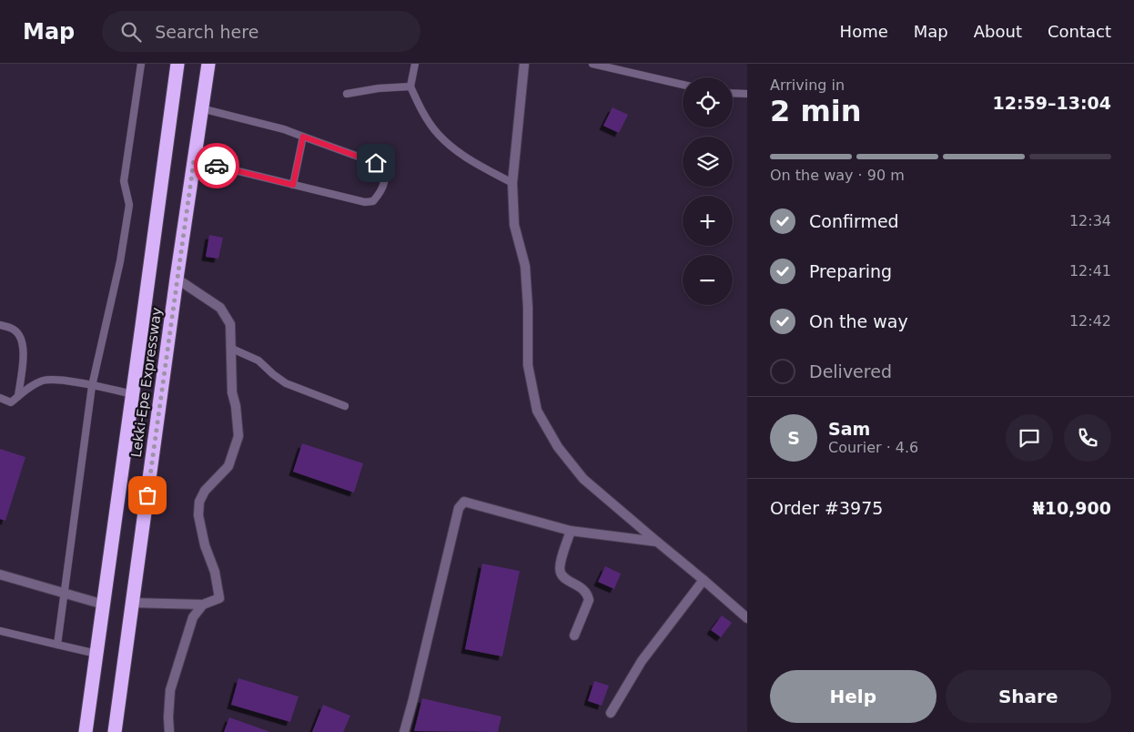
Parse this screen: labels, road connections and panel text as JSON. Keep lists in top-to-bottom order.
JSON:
{
  "streets": {
    "highway": ["Lekki-Epe Expressway"]
  },
  "page": {
    "header": "Map",
    "search": "Search here",
    "nav": [
      "Home",
      "Map",
      "About",
      "Contact"
    ],
    "heading": ["2 min", "Arriving in", "12:59–13:04"],
    "panel": [
      "Sam",
      "Courier · 4.6",
      "Order #3975",
      "₦10,900"
    ],
    "map_buttons": ["+", "−"],
    "bar": "On the way · 90 m",
    "list": [
      ["Confirmed", "12:34"],
      ["Preparing", "12:41"],
      ["On the way", "12:42"],
      "Delivered"
    ],
    "round": "S",
    "buttons": ["Help", "Share"]
  }
}
